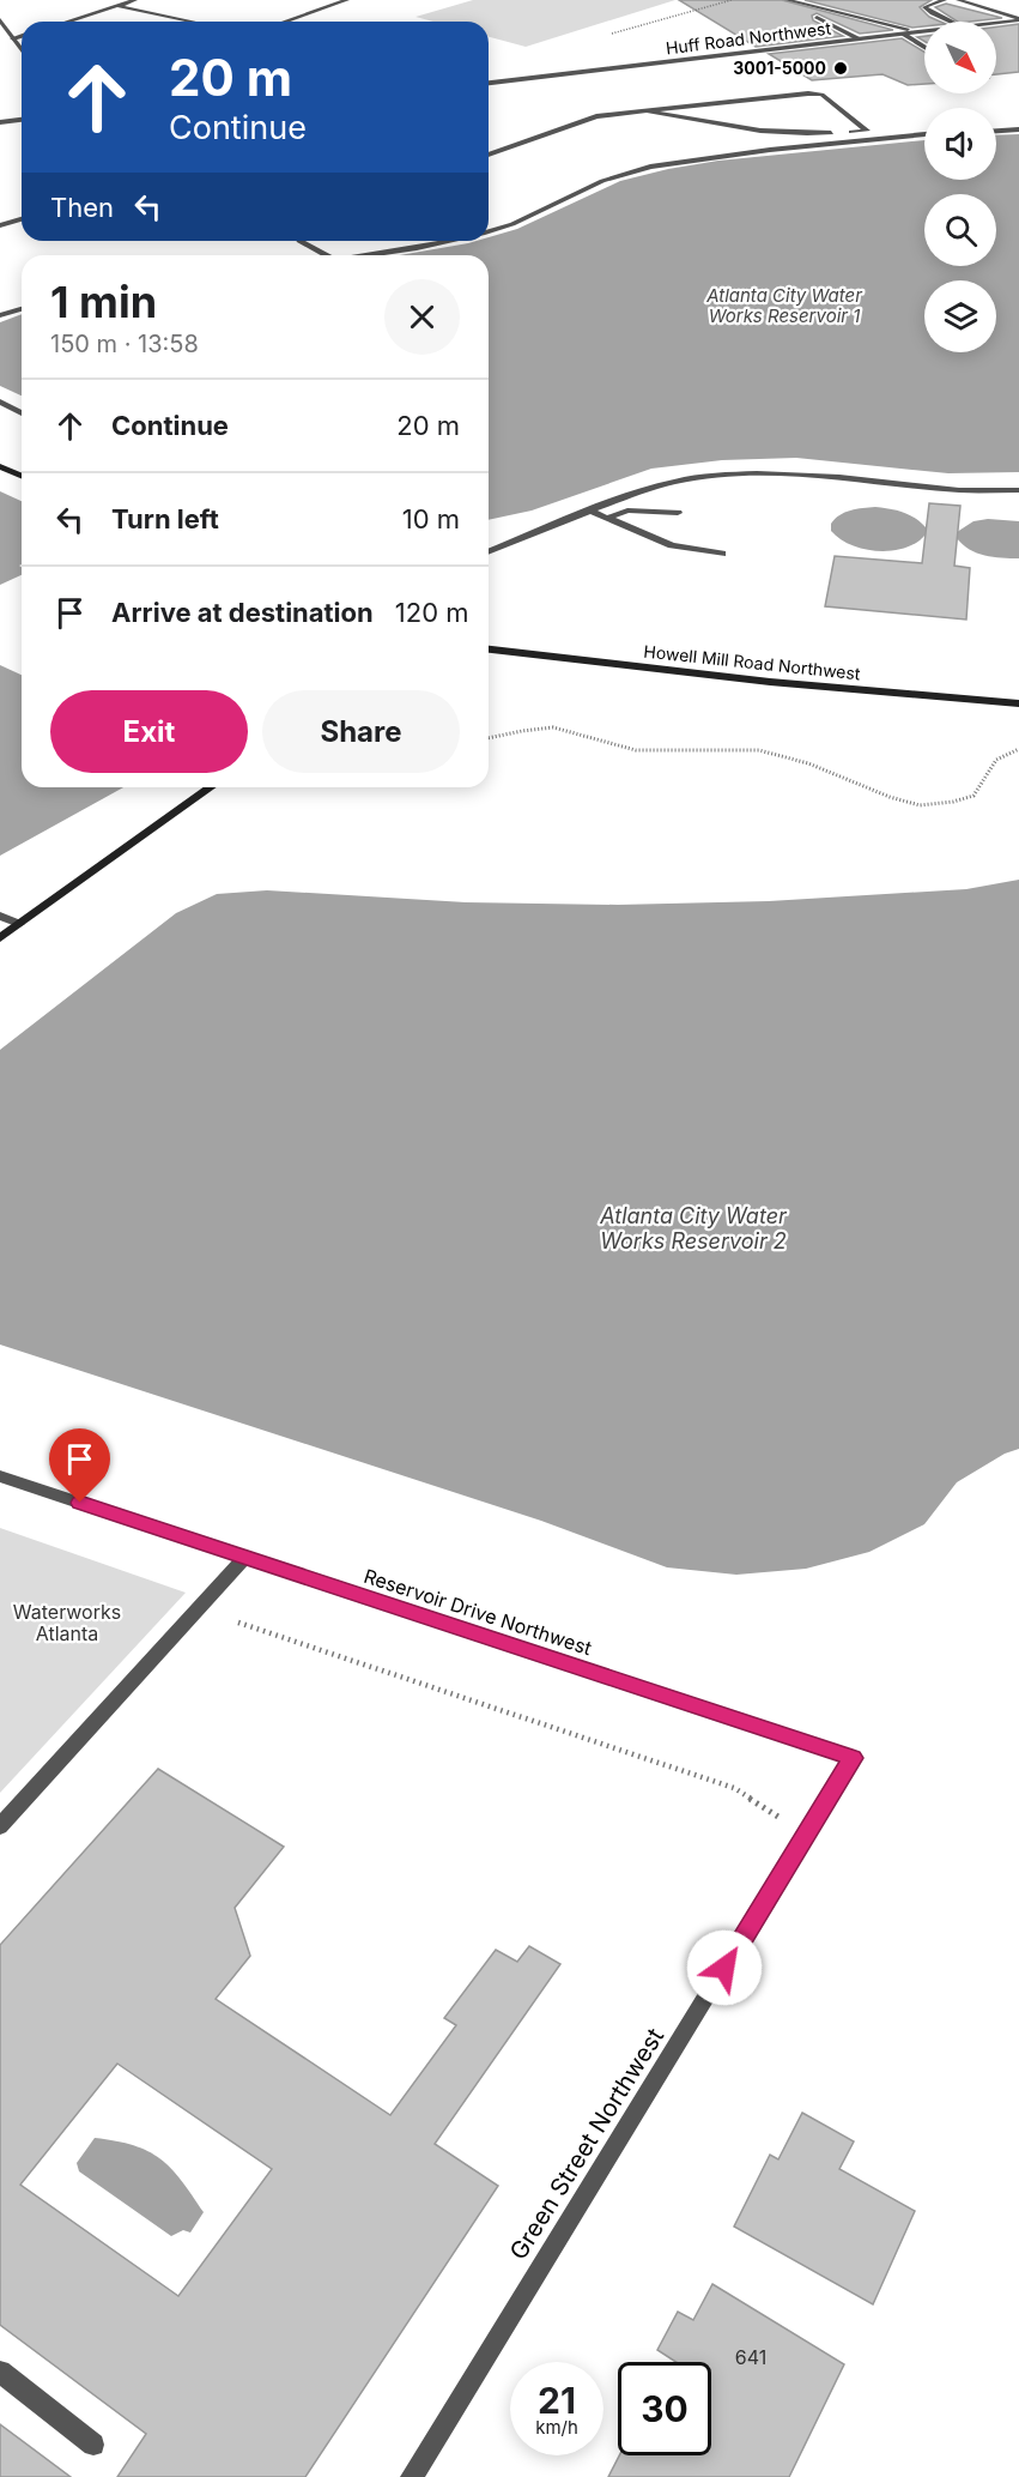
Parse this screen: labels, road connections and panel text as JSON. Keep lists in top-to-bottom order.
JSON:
{
  "streets": {
    "main road": ["Howell Mill Road Northwest"],
    "street": ["Huff Road Northwest", "Reservoir Drive Northwest", "Green Street Northwest"]
  },
  "crossings": [
    ["Reservoir Drive Northwest", "Green Street Northwest"]
  ],
  "water": ["Atlanta City Water Works Reservoir 1", "Atlanta City Water Works Reservoir 2"],
  "parks": ["Waterworks Atlanta"],
  "places": ["3001-5000"],
  "house_numbers": ["641"],
  "north": "bottom right",
  "page": {
    "turn": ["20 m", "Continue"],
    "then": "Then",
    "heading": ["1 min", "150 m · 13:58"],
    "list": [
      {
        "name": "Continue",
        "value": "20 m"
      },
      {
        "name": "Turn left",
        "value": "10 m"
      },
      {
        "name": "Arrive at destination",
        "value": "120 m"
      }
    ],
    "buttons": ["Exit", "Share"],
    "speed": "21 km/h",
    "limit": "30"
  }
}
